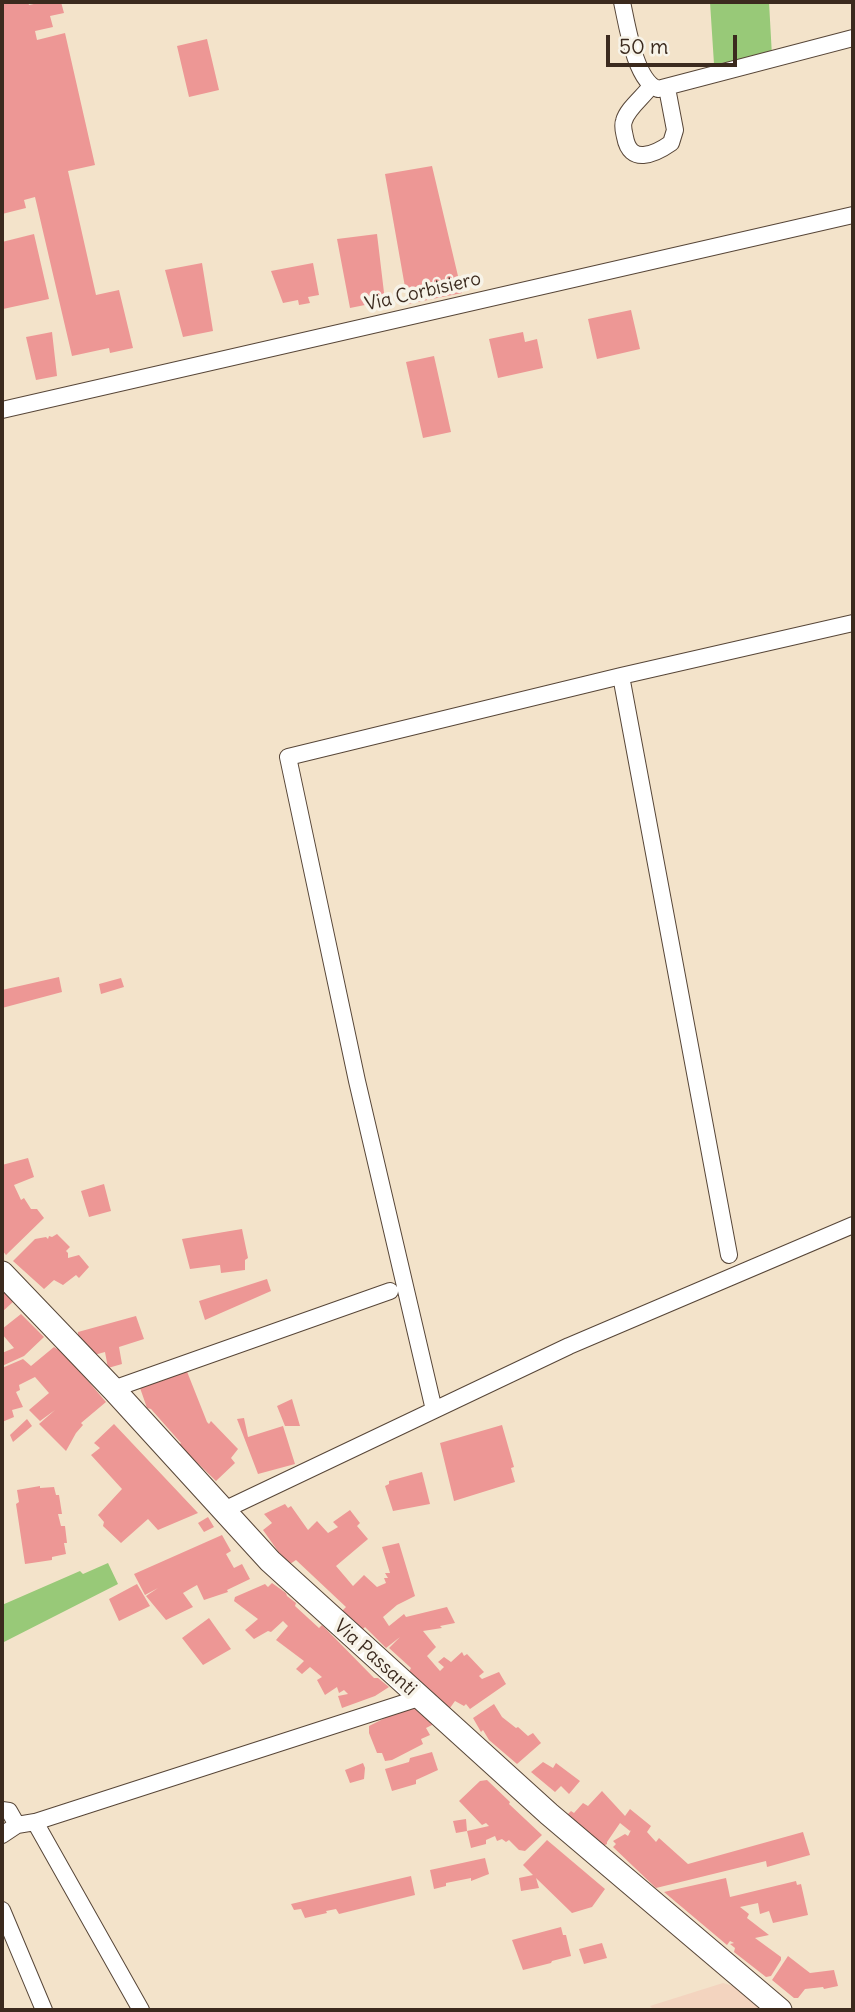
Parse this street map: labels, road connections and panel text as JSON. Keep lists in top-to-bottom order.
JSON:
{
  "streets": {
    "street": ["Via Corbisiero", "Via Passanti"]
  },
  "scale_bar": "50 m"
}
